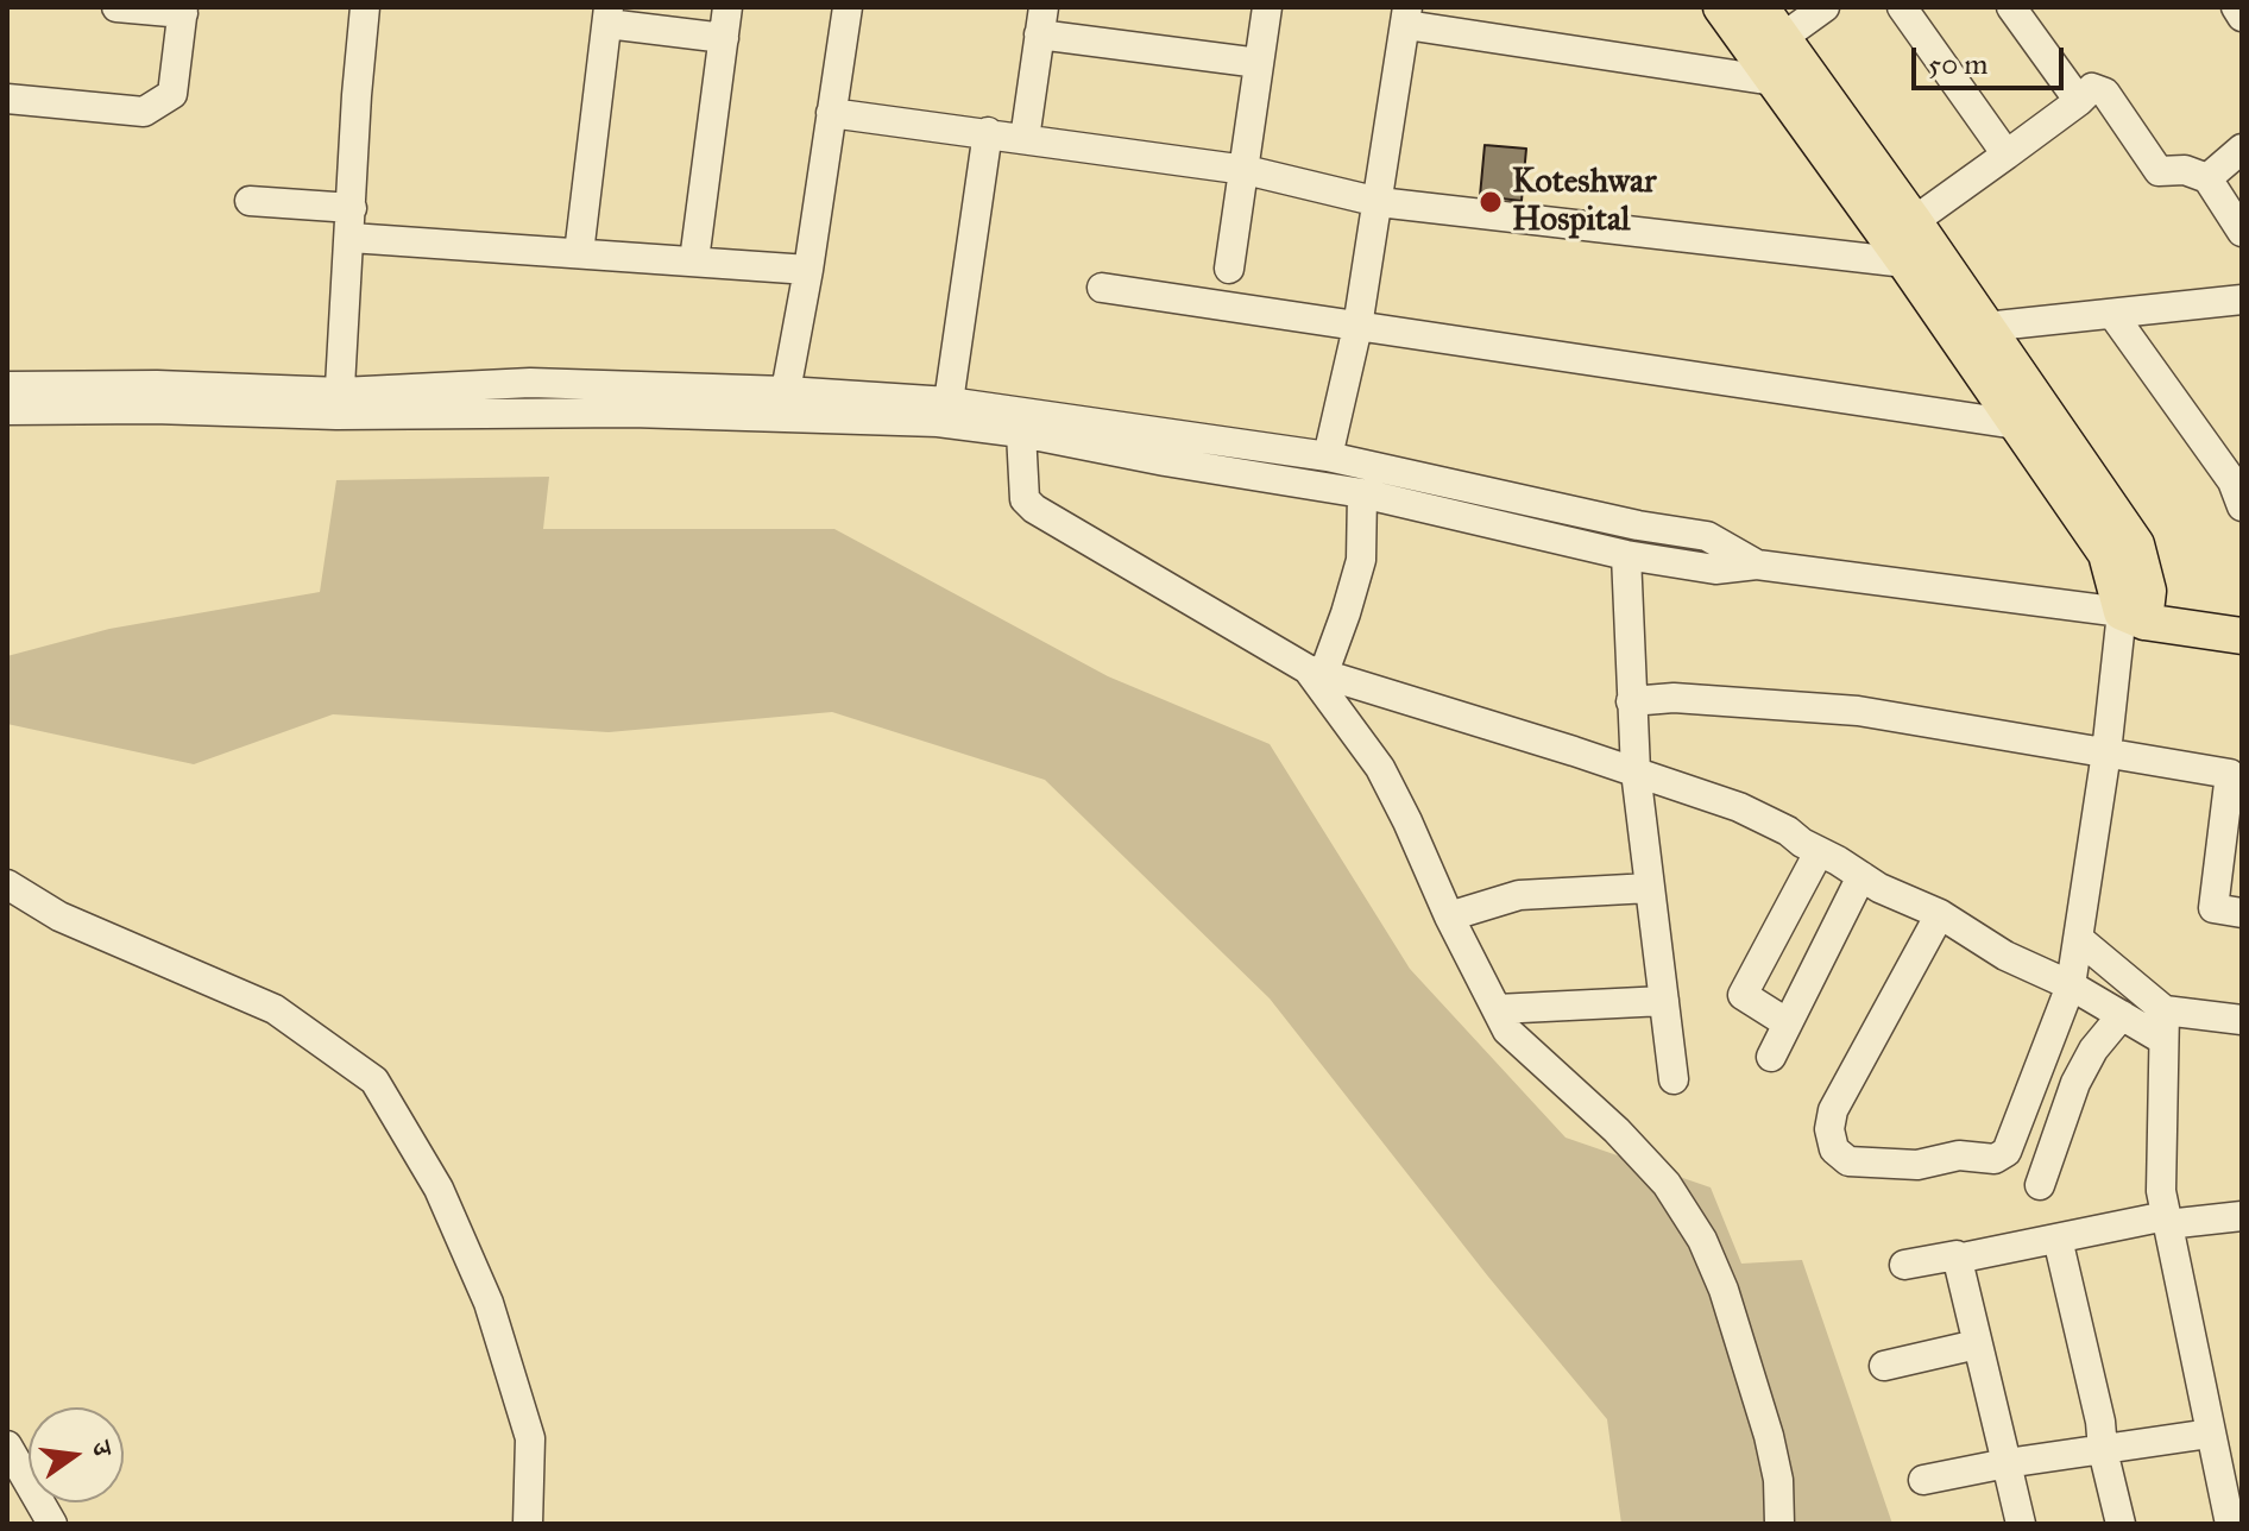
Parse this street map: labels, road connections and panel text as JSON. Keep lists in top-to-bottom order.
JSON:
{
  "places": ["Koteshwar Hospital"],
  "scale_bar": "50 m",
  "north": "right"
}
